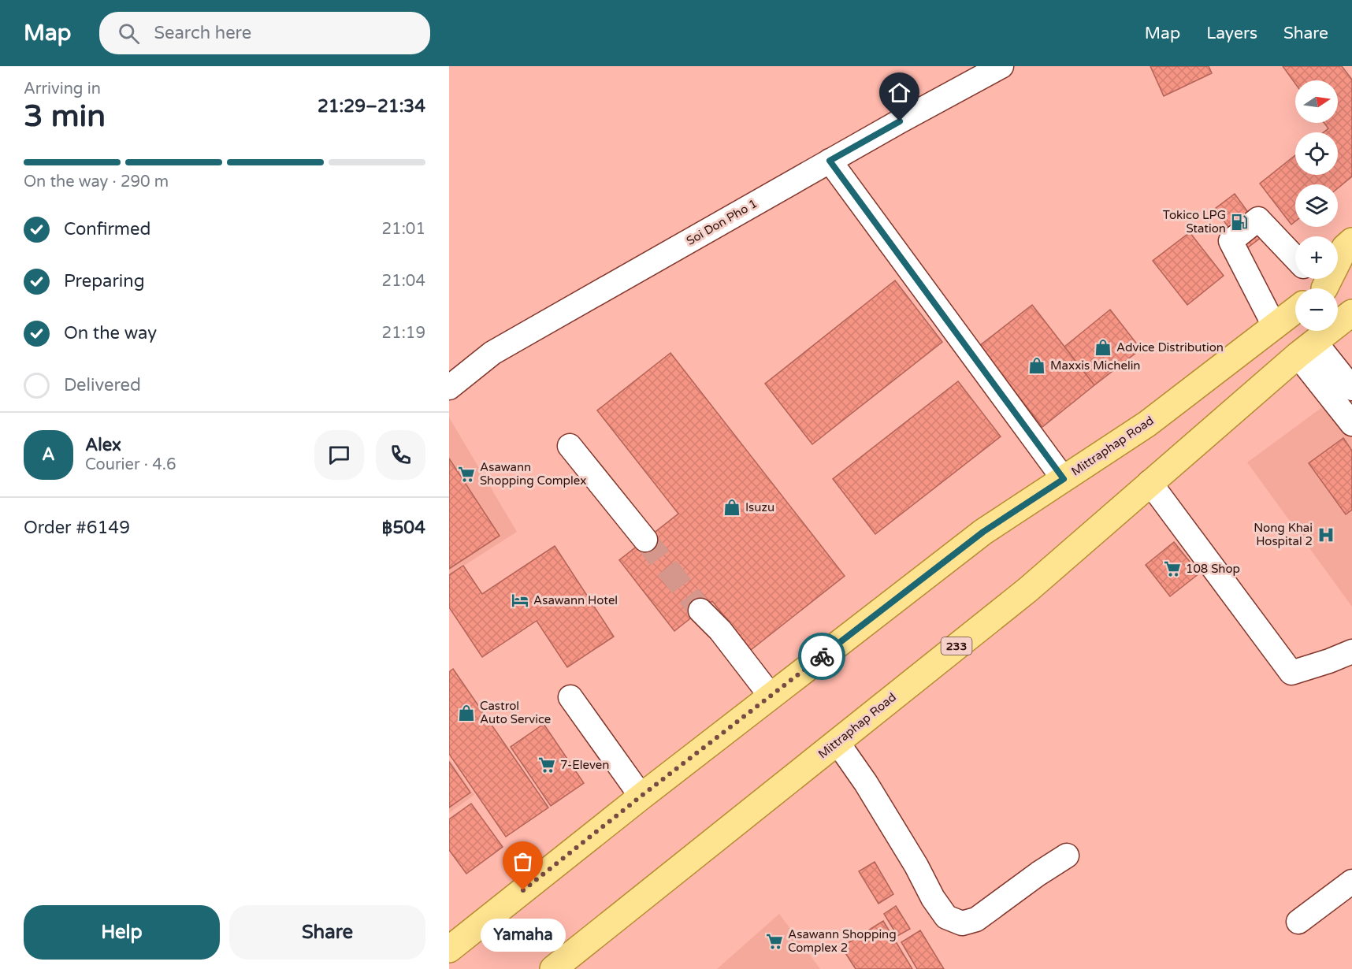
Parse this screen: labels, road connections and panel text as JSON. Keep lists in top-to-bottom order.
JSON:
{
  "streets": {
    "main road": ["Mittraphap Road", "233"],
    "street": ["Soi Don Pho 1"]
  },
  "places": {
    "fuel station": ["Tokico LPG Station"],
    "shop": [
      "Advice Distribution",
      "Maxxis Michelin",
      "Isuzu",
      "Castrol Auto Service"
    ],
    "supermarket": [
      "Asawann Shopping Complex",
      "108 Shop",
      "7-Eleven",
      "Asawann Shopping Complex 2"
    ],
    "hospital": ["Nong Khai Hospital 2"],
    "hotel": ["Asawann Hotel"],
    "other": ["Yamaha"]
  },
  "north": "right",
  "page": {
    "header": "Map",
    "search": "Search here",
    "nav": ["Map", "Layers", "Share"],
    "heading": ["3 min", "Arriving in", "21:29–21:34"],
    "panel": [
      "Alex",
      "Courier · 4.6",
      "Order #6149",
      "฿504"
    ],
    "map_buttons": ["+", "−"],
    "bar": "On the way · 290 m",
    "list": [
      ["Confirmed", "21:01"],
      ["Preparing", "21:04"],
      ["On the way", "21:19"],
      "Delivered"
    ],
    "round": "A",
    "buttons": ["Help", "Share"],
    "bubble": "Yamaha"
  }
}
